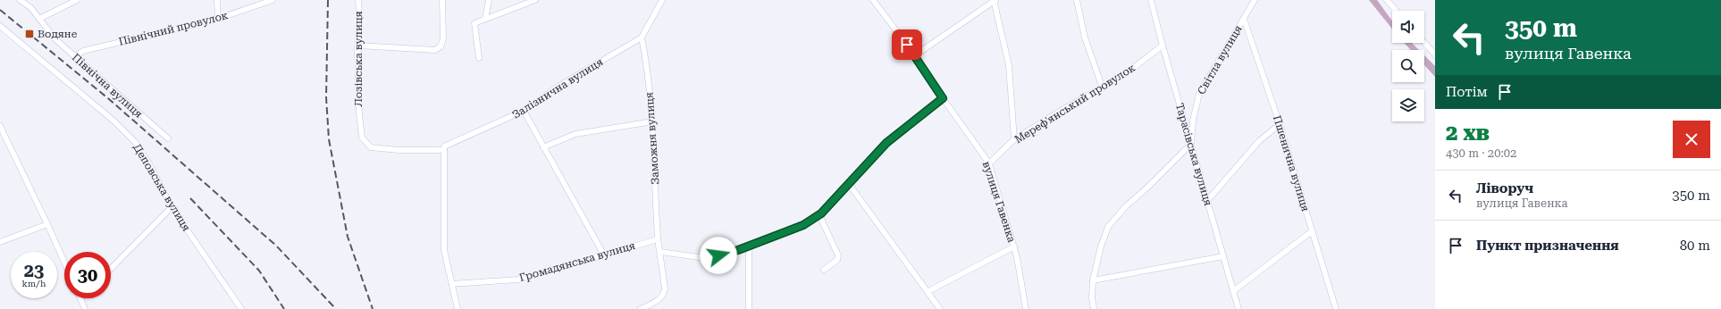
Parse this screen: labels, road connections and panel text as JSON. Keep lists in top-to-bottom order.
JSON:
{
  "streets": {
    "street": [
      "Північний провулок",
      "Лозівська вулиця",
      "Світла вулиця",
      "Північна вулиця",
      "Залізнична вулиця",
      "Мереф'янський провулок",
      "Заможня вулиця",
      "Тарасівська вулиця",
      "Пшенична вулиця",
      "Деповська вулиця",
      "вулиця Гавенка",
      "Громадянська вулиця"
    ]
  },
  "crossings": [
    ["Північний провулок", "Північна вулиця"],
    ["Лозівська вулиця", "Залізнична вулиця"],
    ["Світла вулиця", "Тарасівська вулиця"],
    ["Світла вулиця", "Пшенична вулиця"],
    ["Залізнична вулиця", "Заможня вулиця"],
    ["Мереф'янський провулок", "Тарасівська вулиця"],
    ["Мереф'янський провулок", "вулиця Гавенка"],
    ["Заможня вулиця", "Громадянська вулиця"]
  ],
  "places": {
    "transit": ["Водяне"]
  },
  "page": {
    "turn": ["350 m", "вулиця Гавенка"],
    "then": "Потім",
    "heading": ["2 хв", "430 m · 20:02"],
    "list": [
      {
        "name": "Ліворуч",
        "note": "вулиця Гавенка",
        "value": "350 m"
      },
      {
        "name": "Пункт призначення",
        "value": "80 m"
      }
    ],
    "speed": "23 km/h",
    "limit": "30"
  }
}
